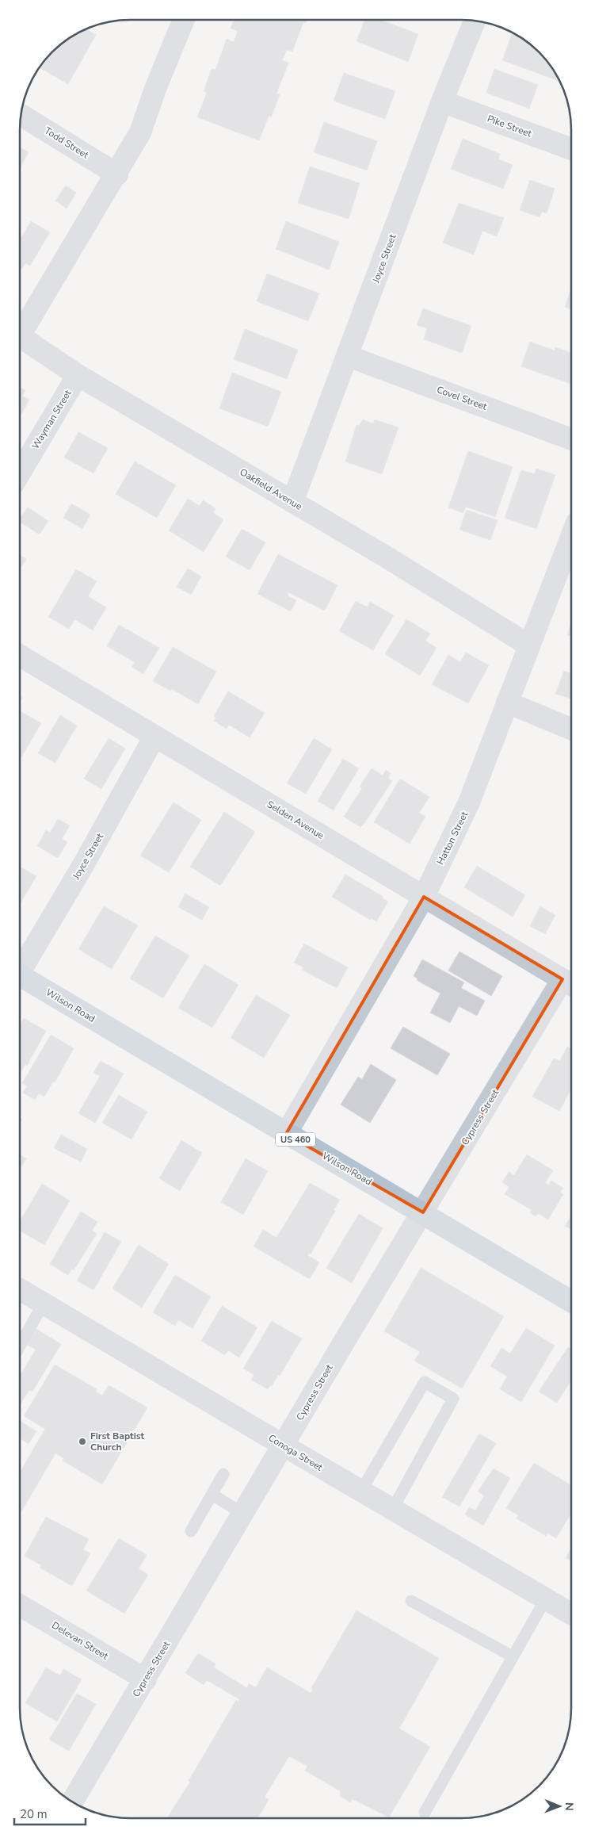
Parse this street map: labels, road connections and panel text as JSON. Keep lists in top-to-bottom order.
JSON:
{
  "streets": {
    "main road": ["Wilson Road", "US 460"],
    "street": [
      "Pike Street",
      "Todd Street",
      "Joyce Street",
      "Covel Street",
      "Wayman Street",
      "Oakfield Avenue",
      "Selden Avenue",
      "Hatton Street",
      "Cypress Street",
      "Conoga Street",
      "Delevan Street"
    ]
  },
  "crossings": [
    ["Pike Street", "Joyce Street"],
    ["Joyce Street", "Covel Street"],
    ["Joyce Street", "Oakfield Avenue"],
    ["Joyce Street", "Selden Avenue"],
    ["Wayman Street", "Oakfield Avenue"],
    ["Oakfield Avenue", "Hatton Street"],
    ["Selden Avenue", "Hatton Street"],
    ["Selden Avenue", "Cypress Street"],
    ["Hatton Street", "Wilson Road"],
    ["Wilson Road", "Cypress Street"],
    ["Cypress Street", "Conoga Street"],
    ["Cypress Street", "Delevan Street"]
  ],
  "places": ["First Baptist Church"],
  "scale_bar": "20 m",
  "north": "right"
}
